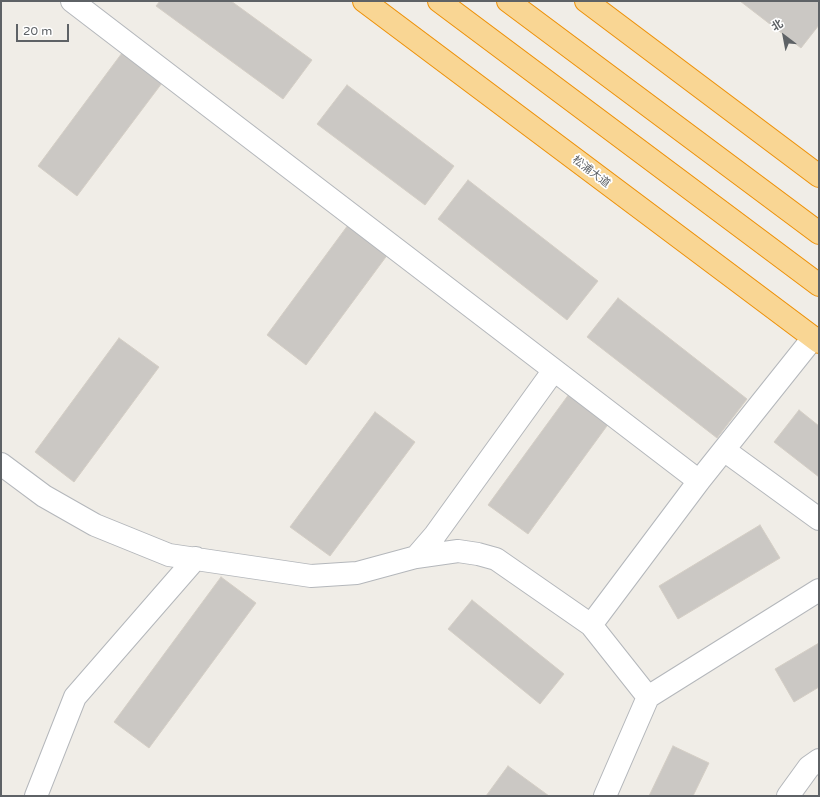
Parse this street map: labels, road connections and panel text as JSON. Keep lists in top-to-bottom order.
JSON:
{
  "streets": {
    "highway": ["松浦大道"]
  },
  "scale_bar": "20 m",
  "north": "top left"
}
